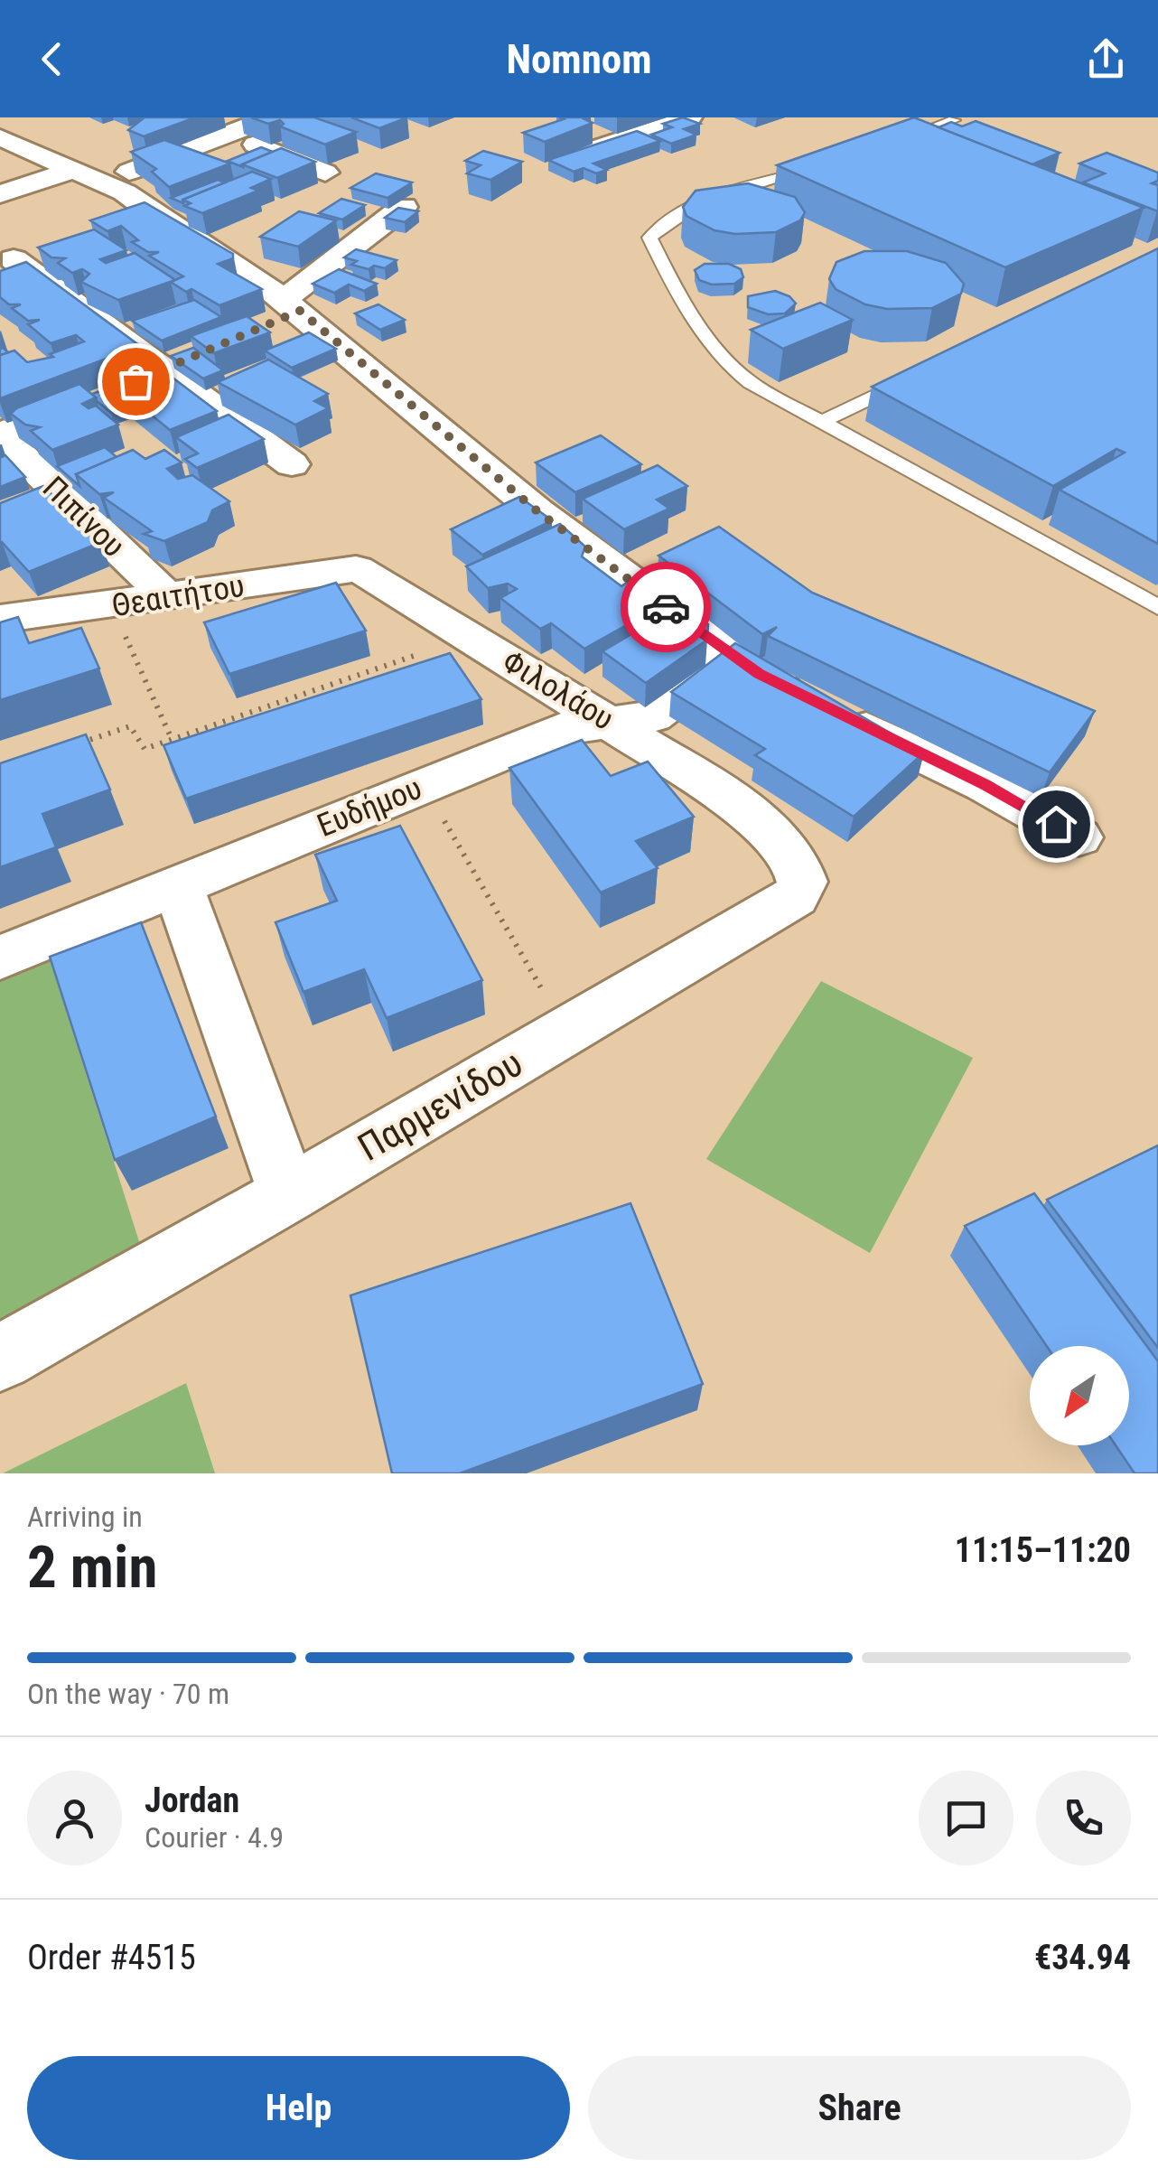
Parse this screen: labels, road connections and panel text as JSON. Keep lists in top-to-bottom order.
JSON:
{
  "streets": {
    "street": [
      "Πιπίνου",
      "Θεαιτήτου",
      "Φιλολάου",
      "Ευδήμου",
      "Παρμενίδου"
    ]
  },
  "crossings": [
    ["Πιπίνου", "Θεαιτήτου"],
    ["Θεαιτήτου", "Φιλολάου"],
    ["Φιλολάου", "Ευδήμου"],
    ["Φιλολάου", "Παρμενίδου"]
  ],
  "north": "bottom left",
  "page": {
    "header": "Nomnom",
    "heading": ["2 min", "Arriving in", "11:15–11:20"],
    "panel": [
      "Jordan",
      "Courier · 4.9",
      "Order #4515",
      "€34.94"
    ],
    "bar": "On the way · 70 m",
    "buttons": ["Help", "Share"]
  }
}
